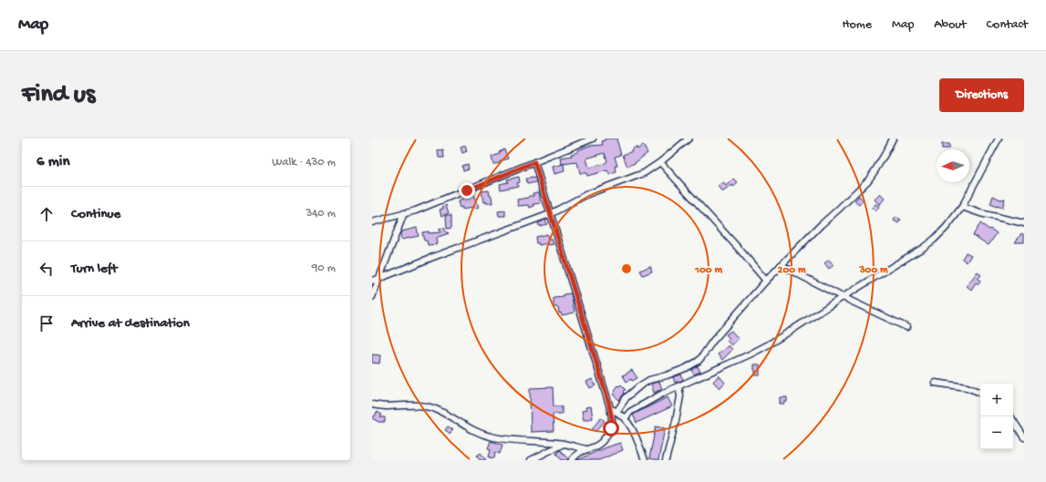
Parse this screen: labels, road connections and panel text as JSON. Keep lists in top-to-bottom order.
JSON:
{
  "north": "left",
  "page": {
    "header": "Map",
    "nav": [
      "Home",
      "Map",
      "About",
      "Contact"
    ],
    "buttons": "Directions",
    "title": "Find us",
    "heading": ["6 min", "Walk · 430 m"],
    "list": [
      ["Continue", "340 m"],
      ["Turn left", "90 m"],
      "Arrive at destination"
    ],
    "map_buttons": ["+", "−"]
  },
  "rings": ["100 m", "200 m", "300 m"]
}
